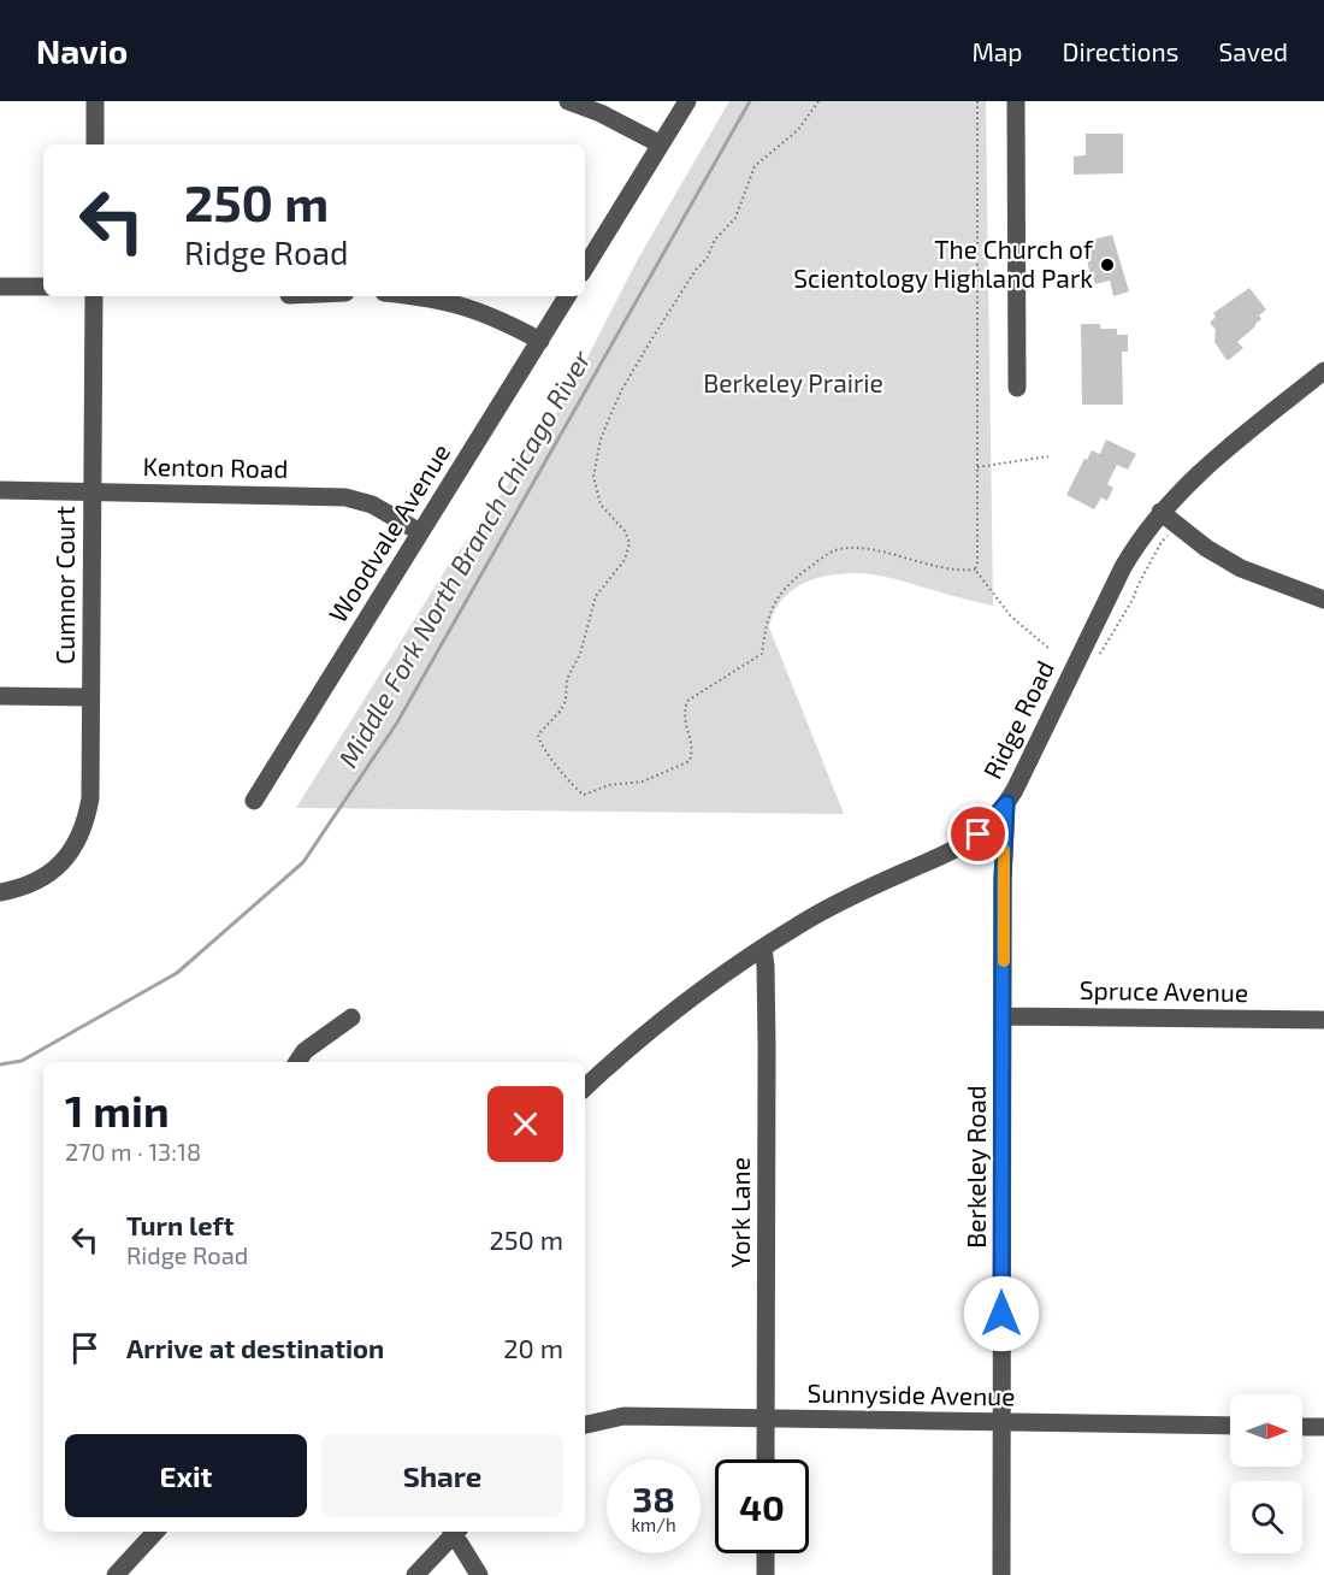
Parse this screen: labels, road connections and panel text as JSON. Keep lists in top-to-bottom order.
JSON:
{
  "streets": {
    "street": [
      "Kenton Road",
      "Woodvale Avenue",
      "Cumnor Court",
      "Ridge Road",
      "Spruce Avenue",
      "Berkeley Road",
      "York Lane",
      "Sunnyside Avenue"
    ]
  },
  "crossings": [
    ["Kenton Road", "Woodvale Avenue"],
    ["Kenton Road", "Cumnor Court"],
    ["Ridge Road", "Berkeley Road"],
    ["Ridge Road", "York Lane"],
    ["Spruce Avenue", "Berkeley Road"],
    ["Berkeley Road", "Sunnyside Avenue"],
    ["York Lane", "Sunnyside Avenue"]
  ],
  "water": ["Middle Fork North Branch Chicago River"],
  "parks": ["Berkeley Prairie"],
  "places": ["The Church of Scientology Highland Park"],
  "north": "right",
  "page": {
    "header": "Navio",
    "nav": ["Map", "Directions", "Saved"],
    "turn": ["250 m", "Ridge Road"],
    "heading": ["1 min", "270 m · 13:18"],
    "list": [
      {
        "name": "Turn left",
        "note": "Ridge Road",
        "value": "250 m"
      },
      {
        "name": "Arrive at destination",
        "value": "20 m"
      }
    ],
    "buttons": ["Exit", "Share"],
    "speed": "38 km/h",
    "limit": "40"
  }
}
